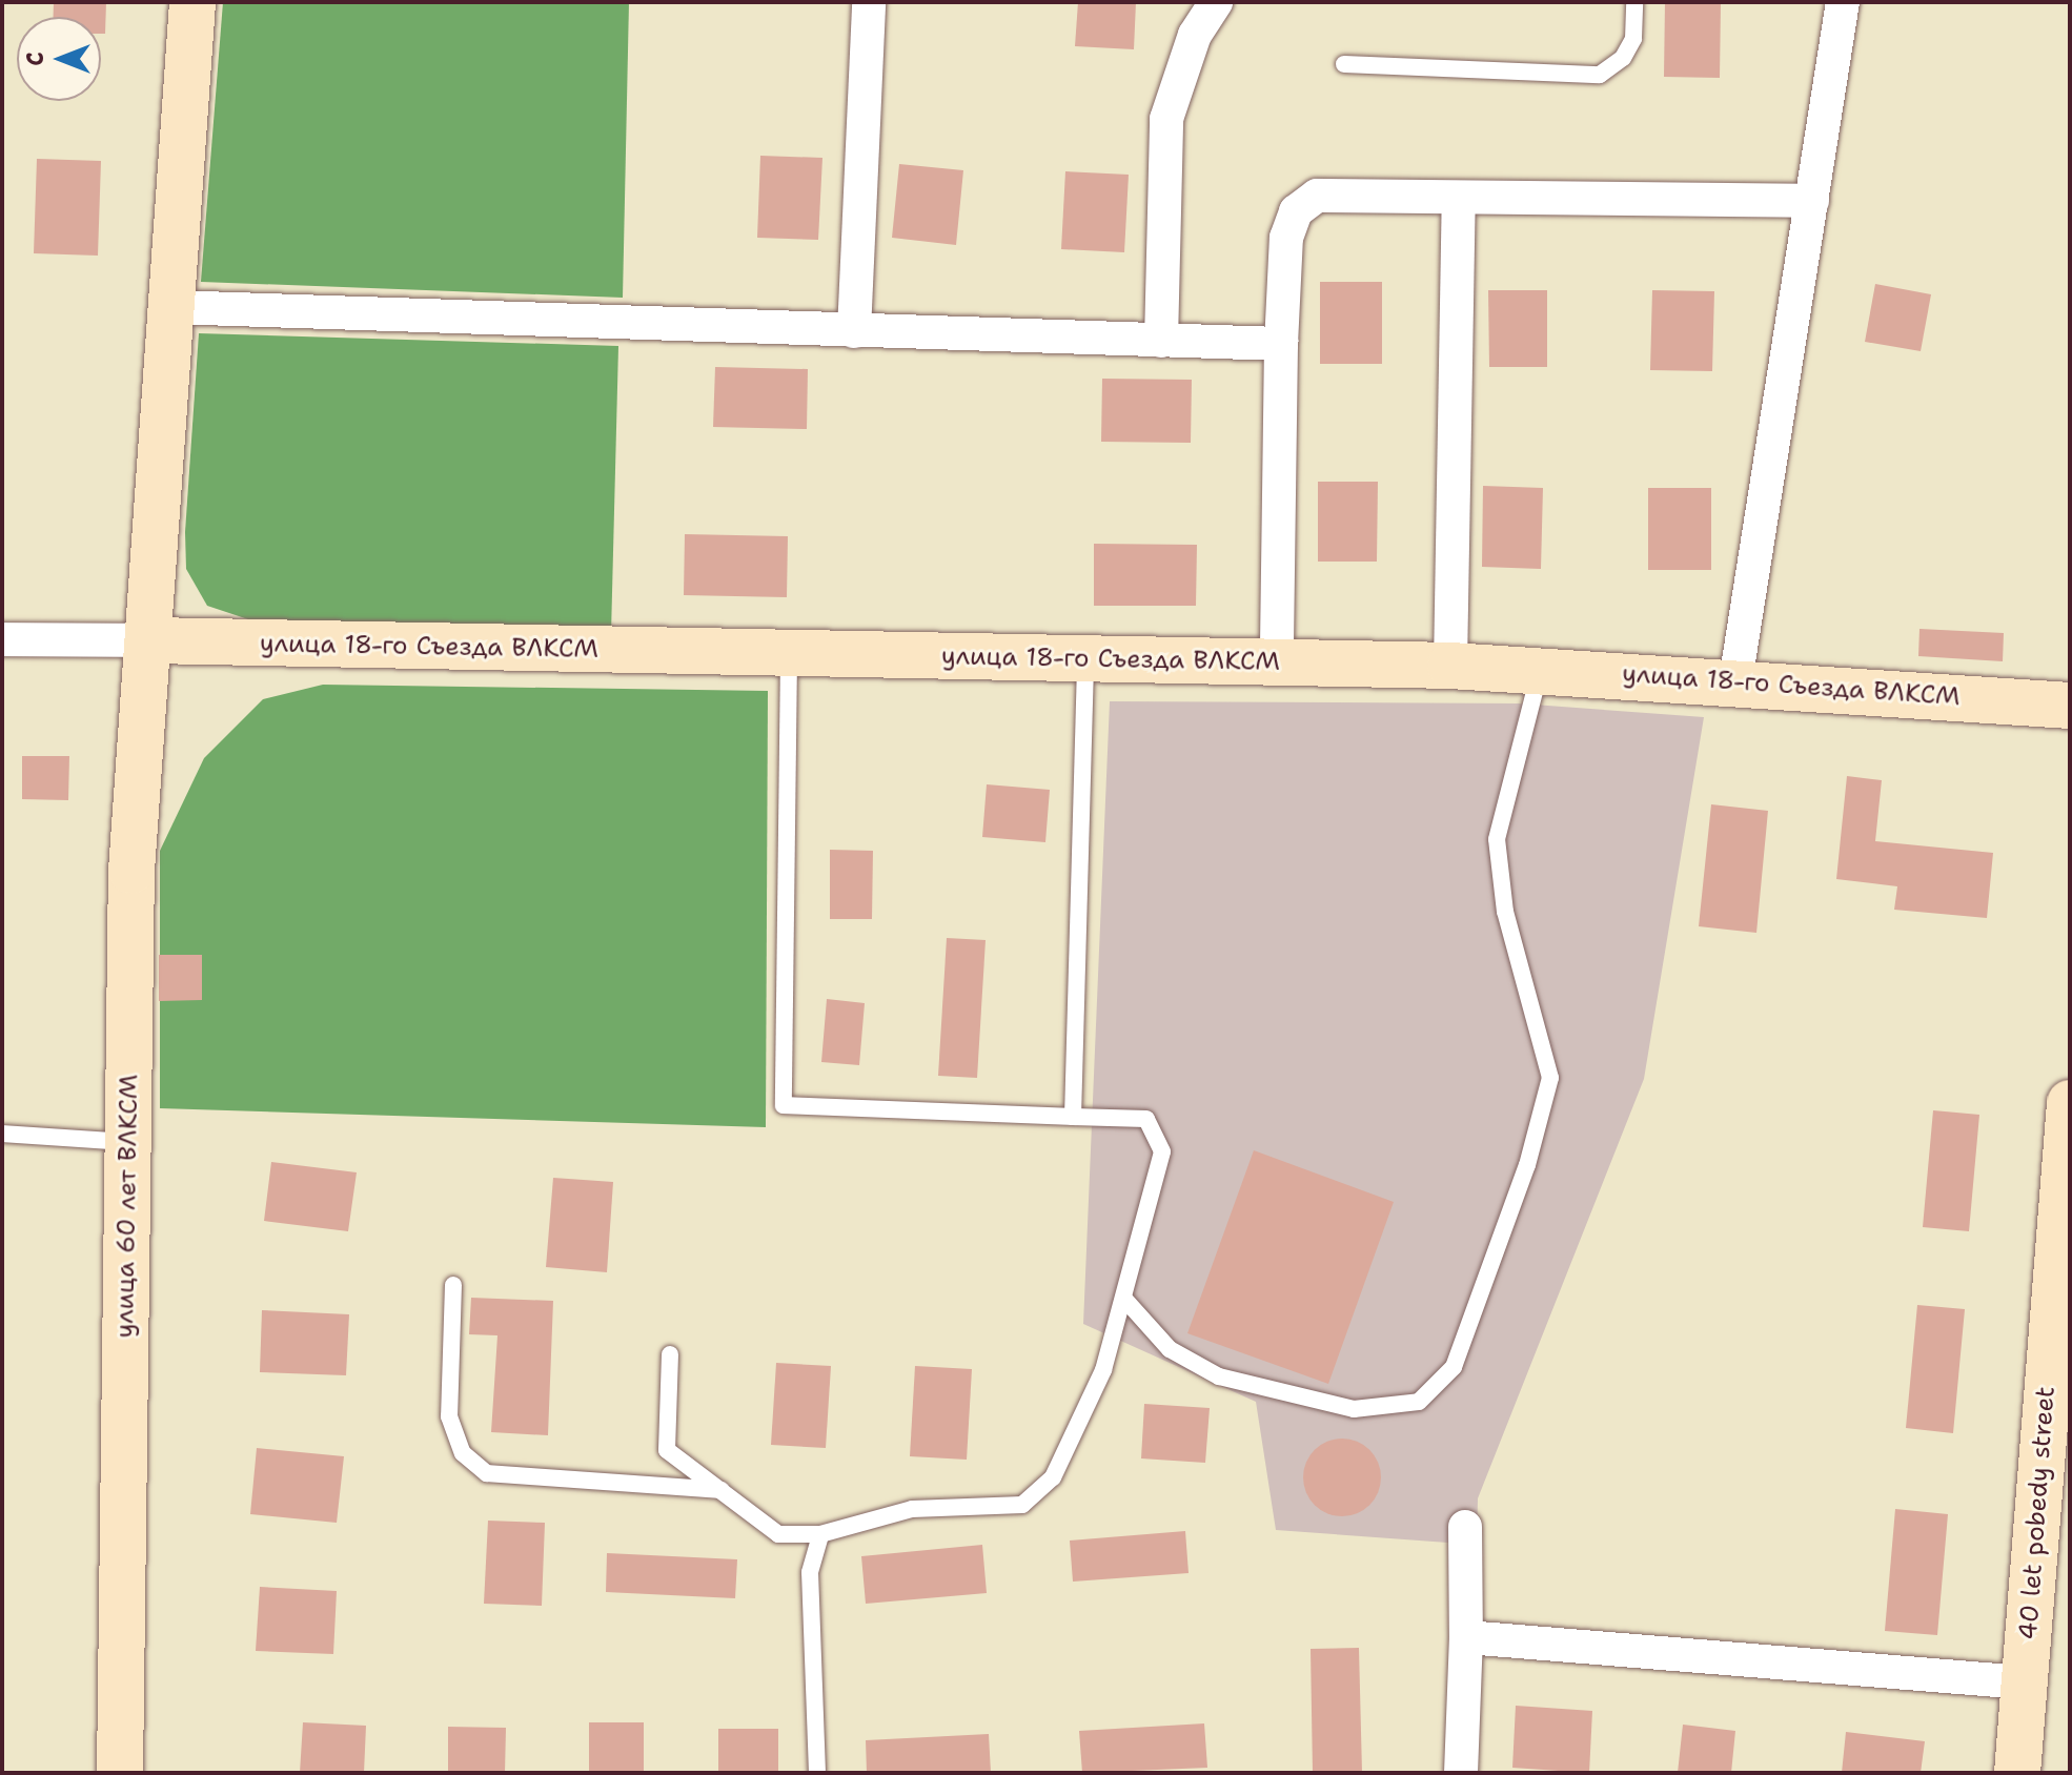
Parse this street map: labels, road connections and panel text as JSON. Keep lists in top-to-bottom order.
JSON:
{
  "streets": {
    "street": ["улица 18-го Съезда ВЛКСМ", "улица 60 лет ВЛКСМ", "40 let pobedy street"]
  },
  "crossings": [
    ["улица 18-го Съезда ВЛКСМ", "улица 60 лет ВЛКСМ"]
  ],
  "north": "left"
}
